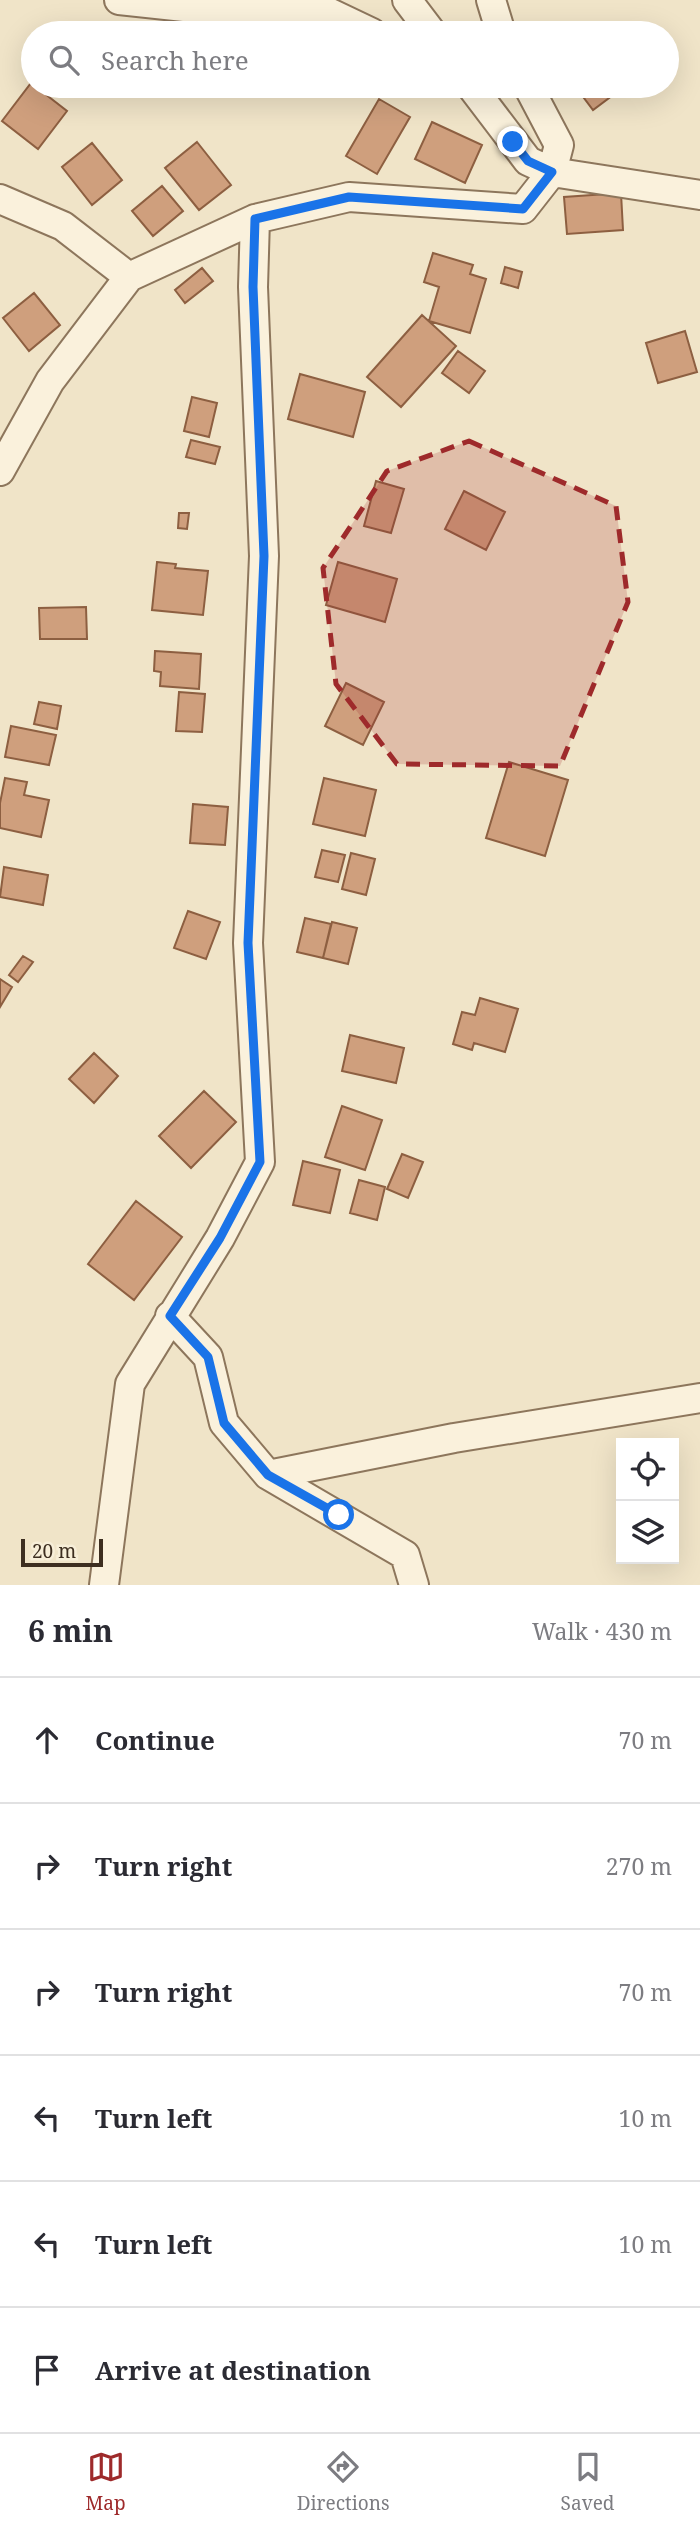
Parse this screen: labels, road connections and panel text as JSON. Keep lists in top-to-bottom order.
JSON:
{
  "scale_bar": "20 m",
  "page": {
    "search": "Search here",
    "scale": "20 m",
    "heading": ["6 min", "Walk · 430 m"],
    "list": [
      ["Continue", "70 m"],
      ["Turn right", "270 m"],
      ["Turn right", "70 m"],
      ["Turn left", "10 m"],
      ["Turn left", "10 m"],
      "Arrive at destination"
    ],
    "nav": ["Map", "Directions", "Saved"]
  }
}
